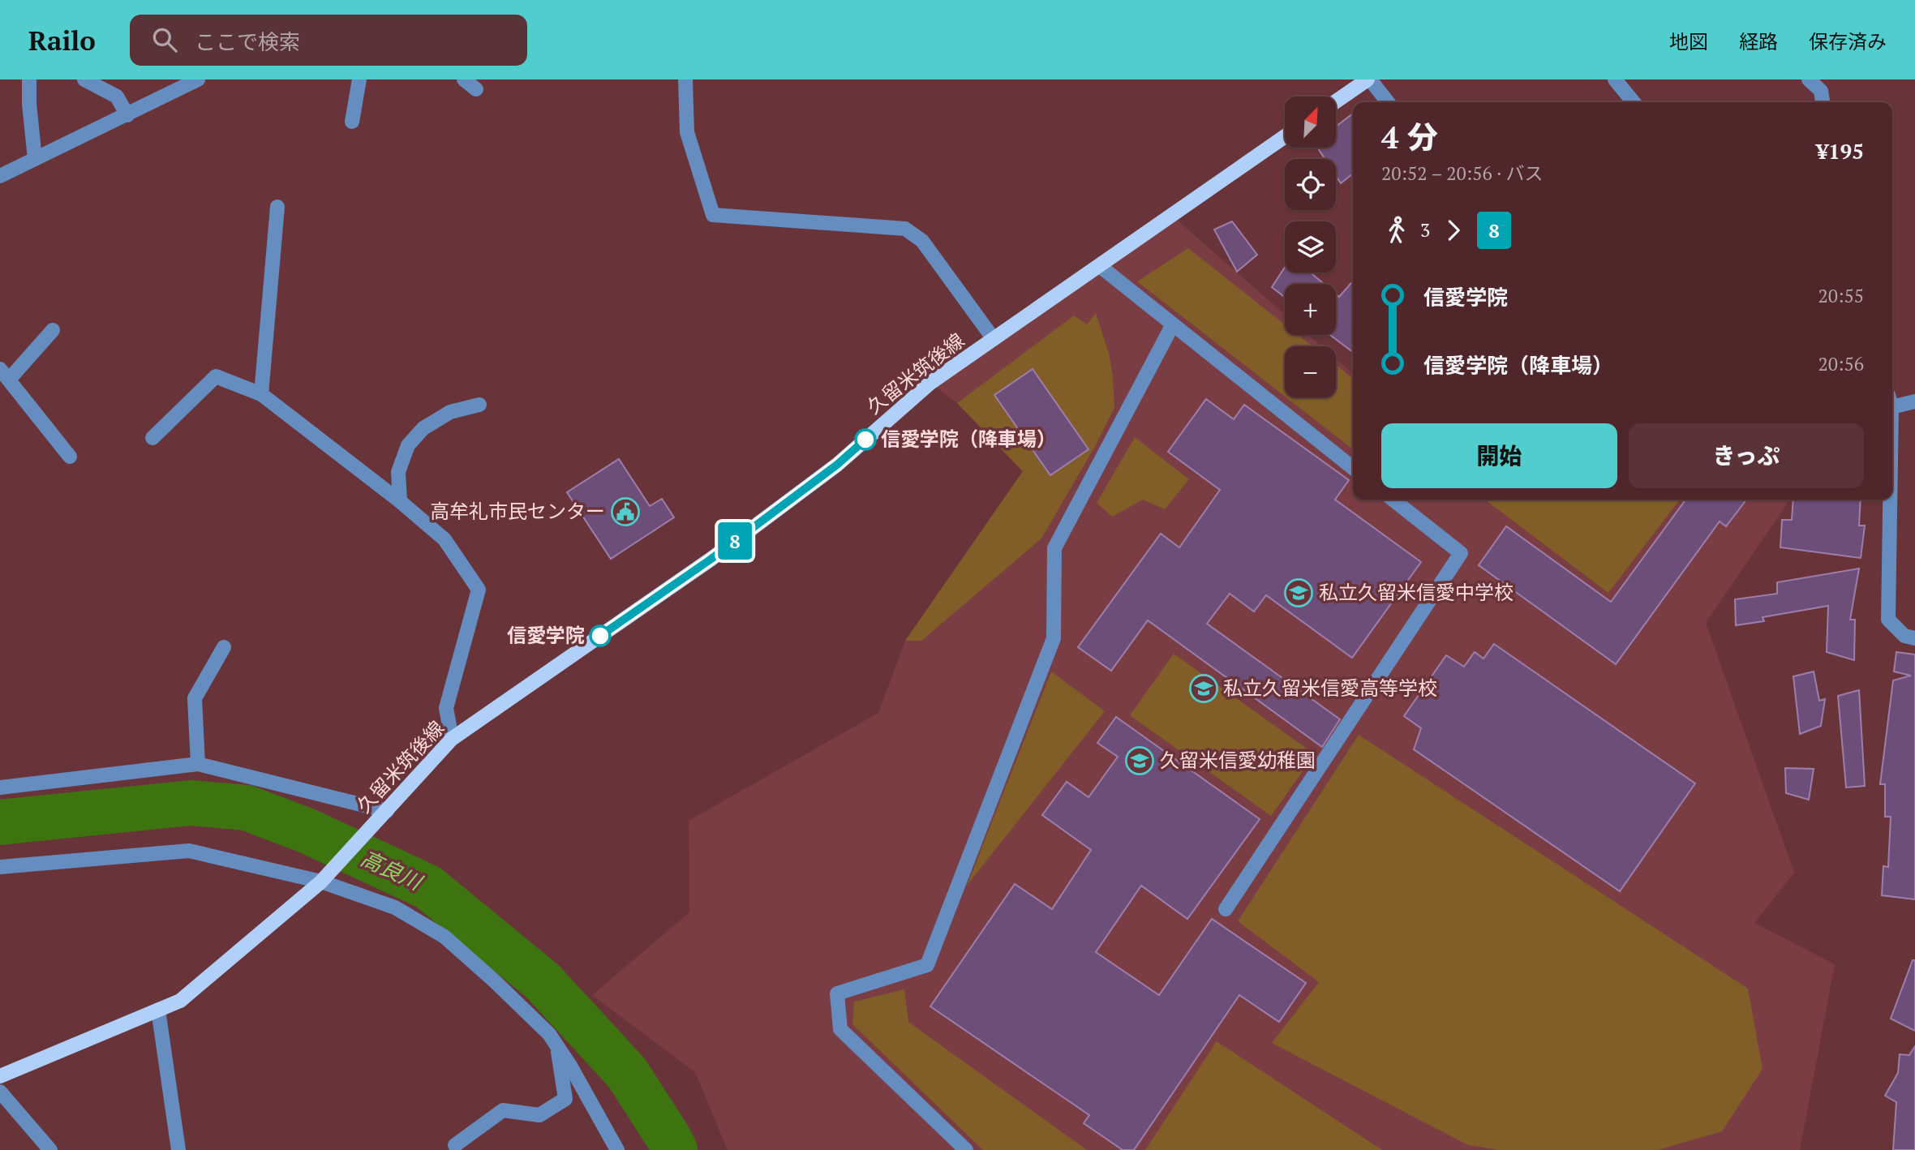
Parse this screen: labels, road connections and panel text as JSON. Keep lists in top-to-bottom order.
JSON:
{
  "streets": {
    "main road": ["久留米筑後線"]
  },
  "water": ["高良川"],
  "places": {
    "other": ["信愛学院（降車場）", "信愛学院"],
    "public building": ["高牟礼市民センター"],
    "school or university": ["私立久留米信愛中学校", "私立久留米信愛高等学校", "久留米信愛幼稚園"]
  },
  "lines": ["bus line 8"],
  "north": "top right",
  "page": {
    "header": "Railo",
    "search": "ここで検索",
    "nav": ["地図", "経路", "保存済み"],
    "on_map": "8",
    "map_buttons": ["+", "−"],
    "heading": ["4 分", "20:52 – 20:56 · バス", "¥195"],
    "legs": ["3", "8"],
    "list": [
      {
        "name": "信愛学院",
        "value": "20:55"
      },
      {
        "name": "信愛学院（降車場）",
        "value": "20:56"
      }
    ],
    "buttons": ["開始", "きっぷ"]
  }
}
